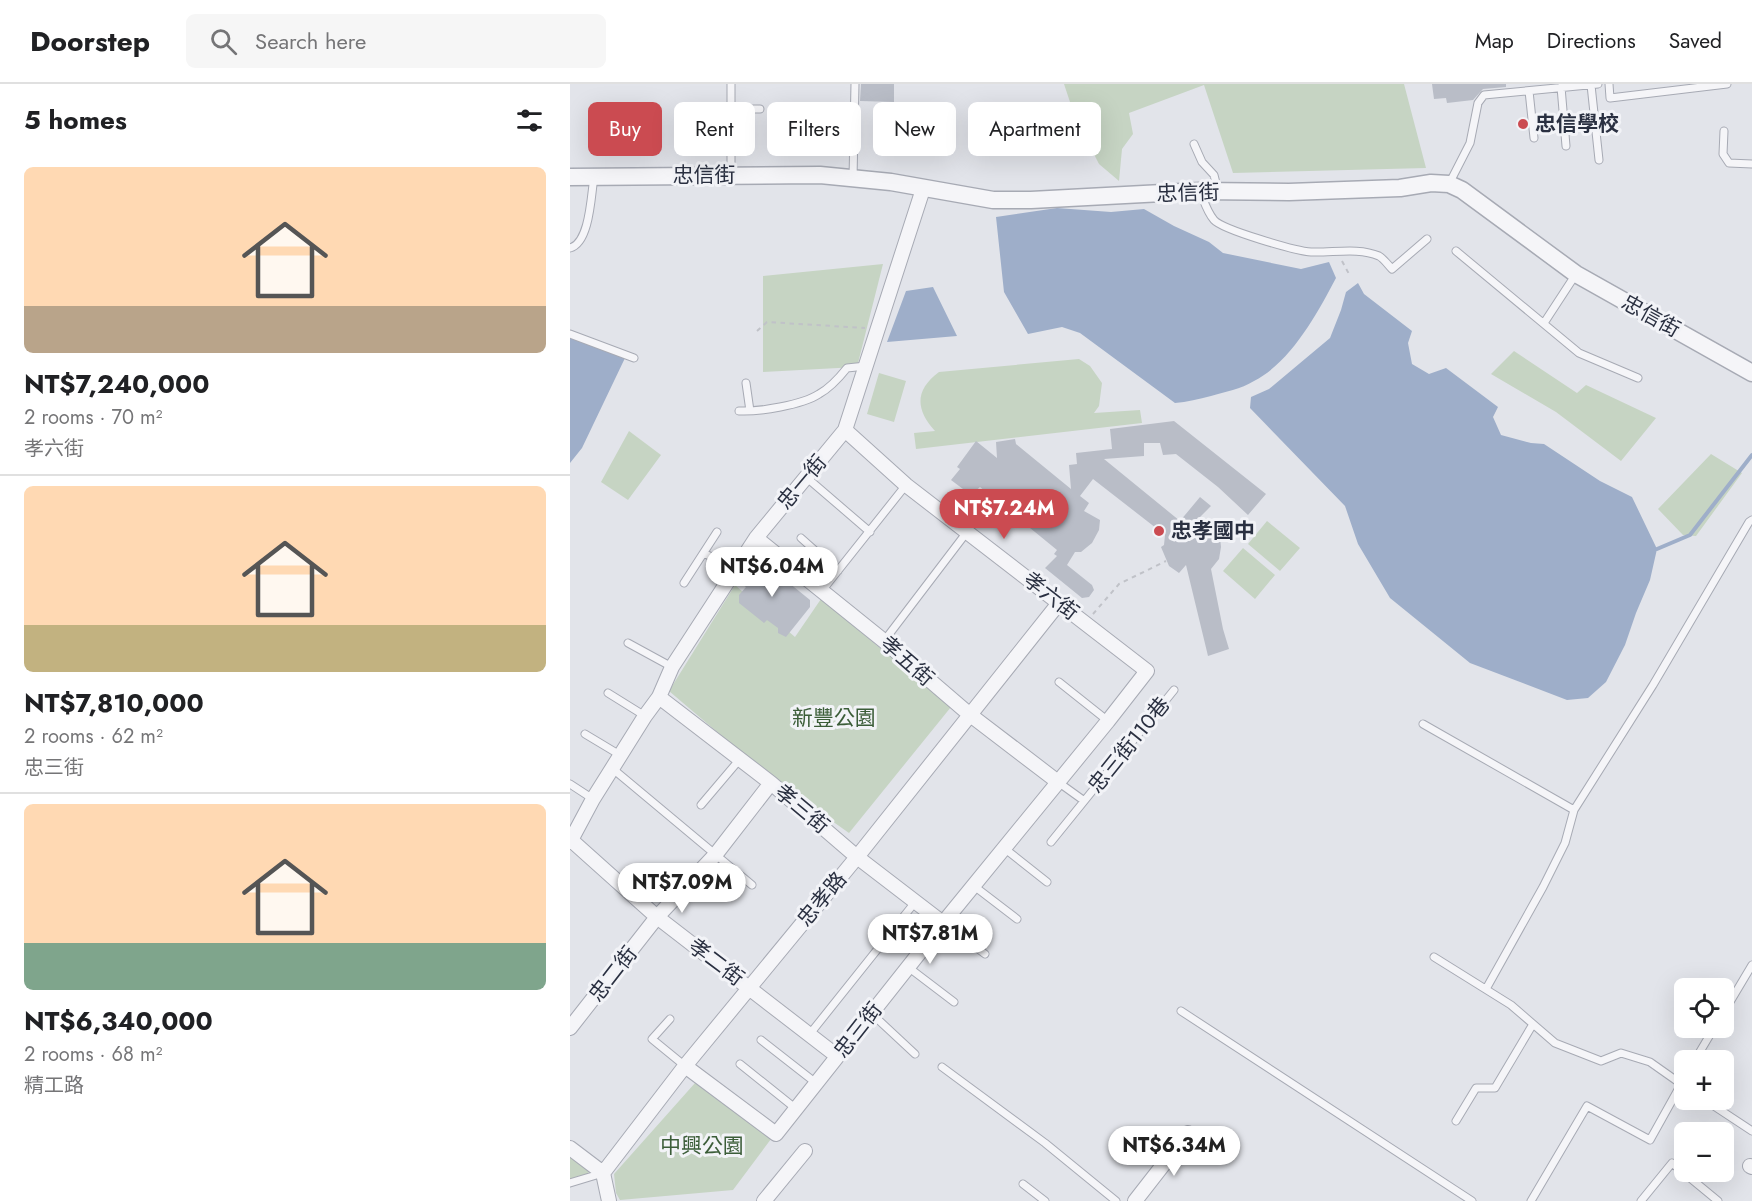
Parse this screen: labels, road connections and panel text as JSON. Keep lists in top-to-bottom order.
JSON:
{
  "streets": {
    "street": [
      "忠信街",
      "忠一街",
      "孝六街",
      "孝五街",
      "孝三街",
      "忠孝路",
      "孝二街",
      "忠二街",
      "忠三街"
    ],
    "lane": ["忠三街110巷"]
  },
  "crossings": [
    ["忠信街", "忠一街"],
    ["忠一街", "孝六街"],
    ["忠一街", "孝五街"],
    ["忠一街", "孝三街"],
    ["忠一街", "孝二街"],
    ["孝六街", "忠孝路"],
    ["孝六街", "忠三街"],
    ["孝五街", "忠三街110巷"],
    ["孝五街", "忠孝路"],
    ["孝五街", "忠三街"],
    ["忠三街110巷", "忠三街"],
    ["孝三街", "忠孝路"],
    ["孝三街", "忠二街"],
    ["孝三街", "忠三街"],
    ["忠孝路", "孝二街"],
    ["忠孝路", "忠三街"],
    ["孝二街", "忠二街"],
    ["孝二街", "忠三街"]
  ],
  "parks": ["新豐公園", "中興公園"],
  "places": ["忠信學校", "忠孝國中"],
  "page": {
    "header": "Doorstep",
    "search": "Search here",
    "nav": ["Map", "Directions", "Saved"],
    "heading": "5 homes",
    "chip": [
      "Buy",
      "Rent",
      "Filters",
      "New",
      "Apartment"
    ],
    "list": [
      {
        "name": "NT$7,240,000",
        "note": "2 rooms · 70 m² · 孝六街"
      },
      {
        "name": "NT$7,810,000",
        "note": "2 rooms · 62 m² · 忠三街"
      },
      {
        "name": "NT$6,340,000",
        "note": "2 rooms · 68 m² · 精工路"
      }
    ],
    "price": [
      "NT$7.24M",
      "NT$6.04M",
      "NT$7.09M",
      "NT$7.81M",
      "NT$6.34M"
    ],
    "map_buttons": ["+", "−"]
  }
}
